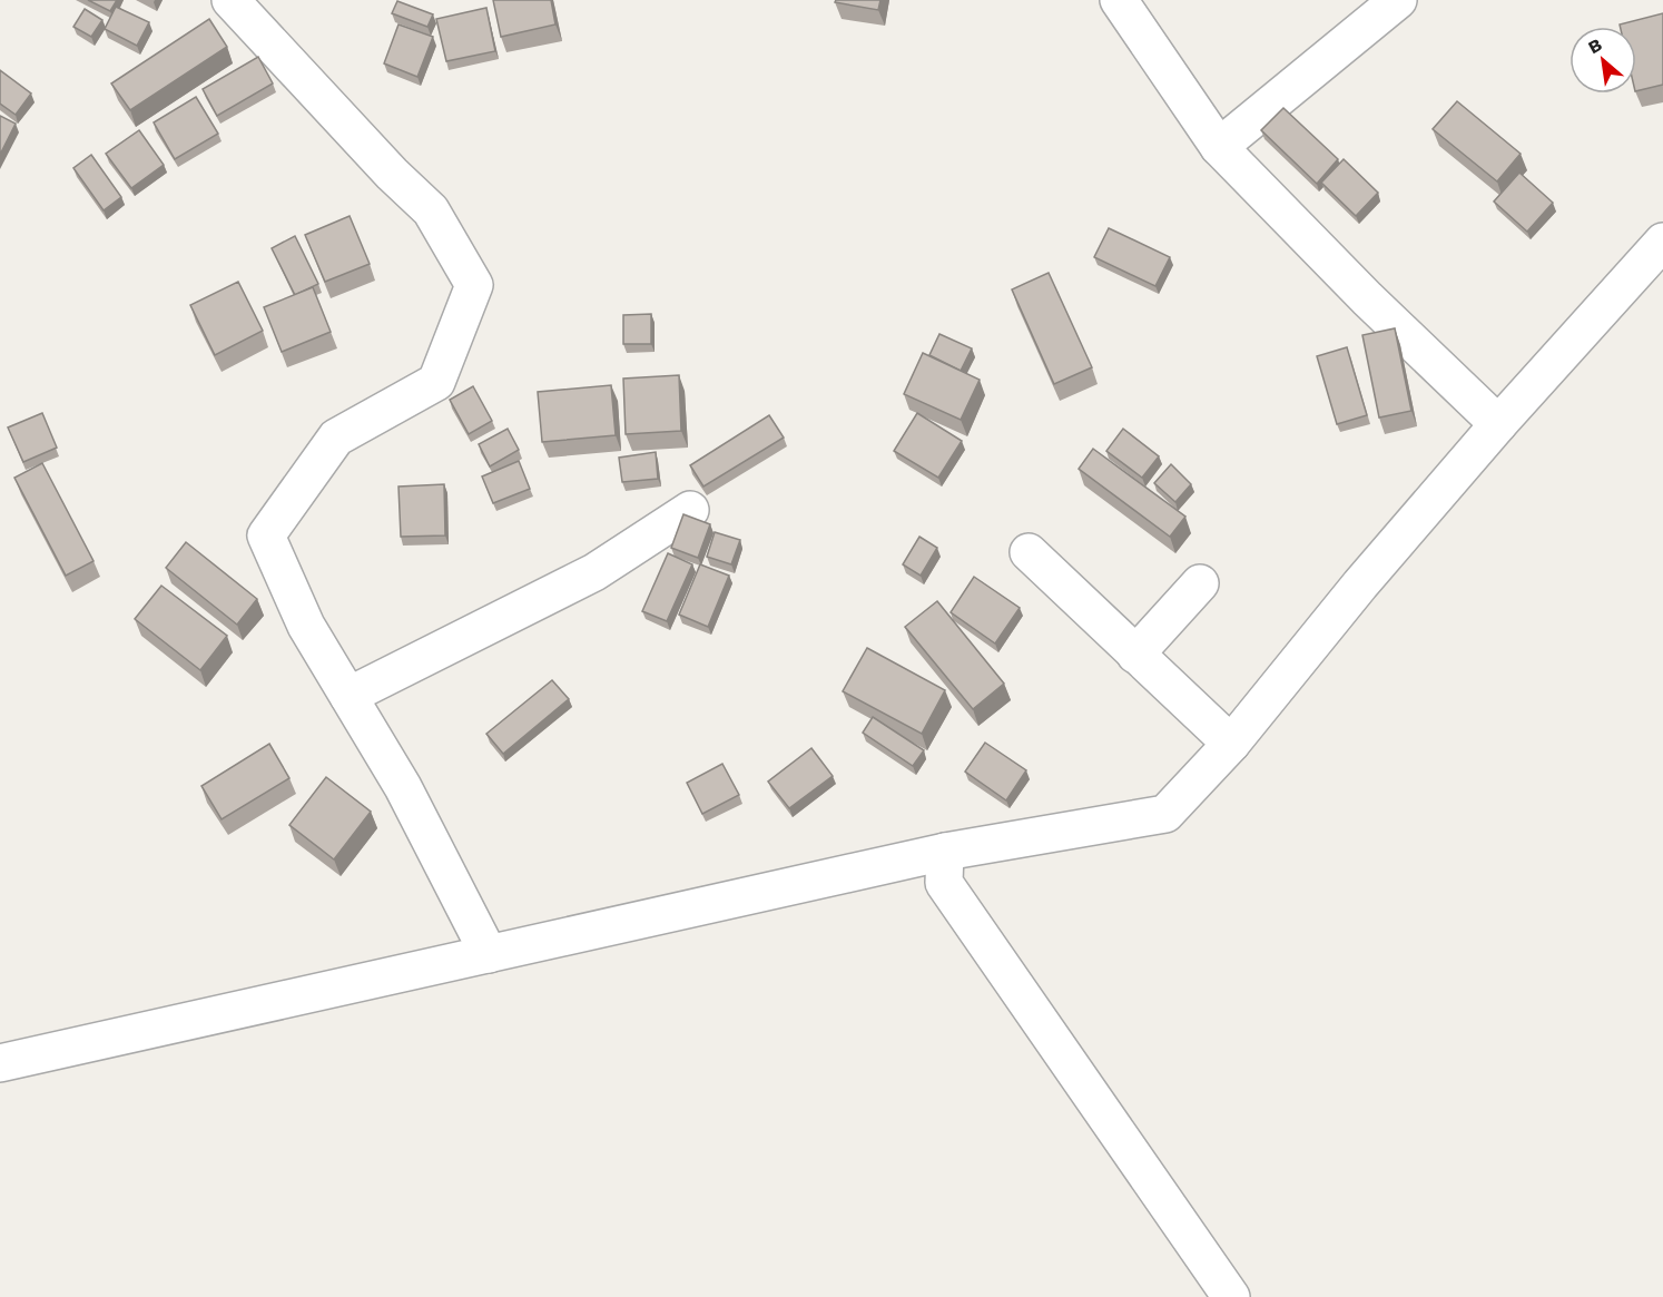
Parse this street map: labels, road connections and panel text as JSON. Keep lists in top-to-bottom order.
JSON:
{
  "north": "top left"
}
